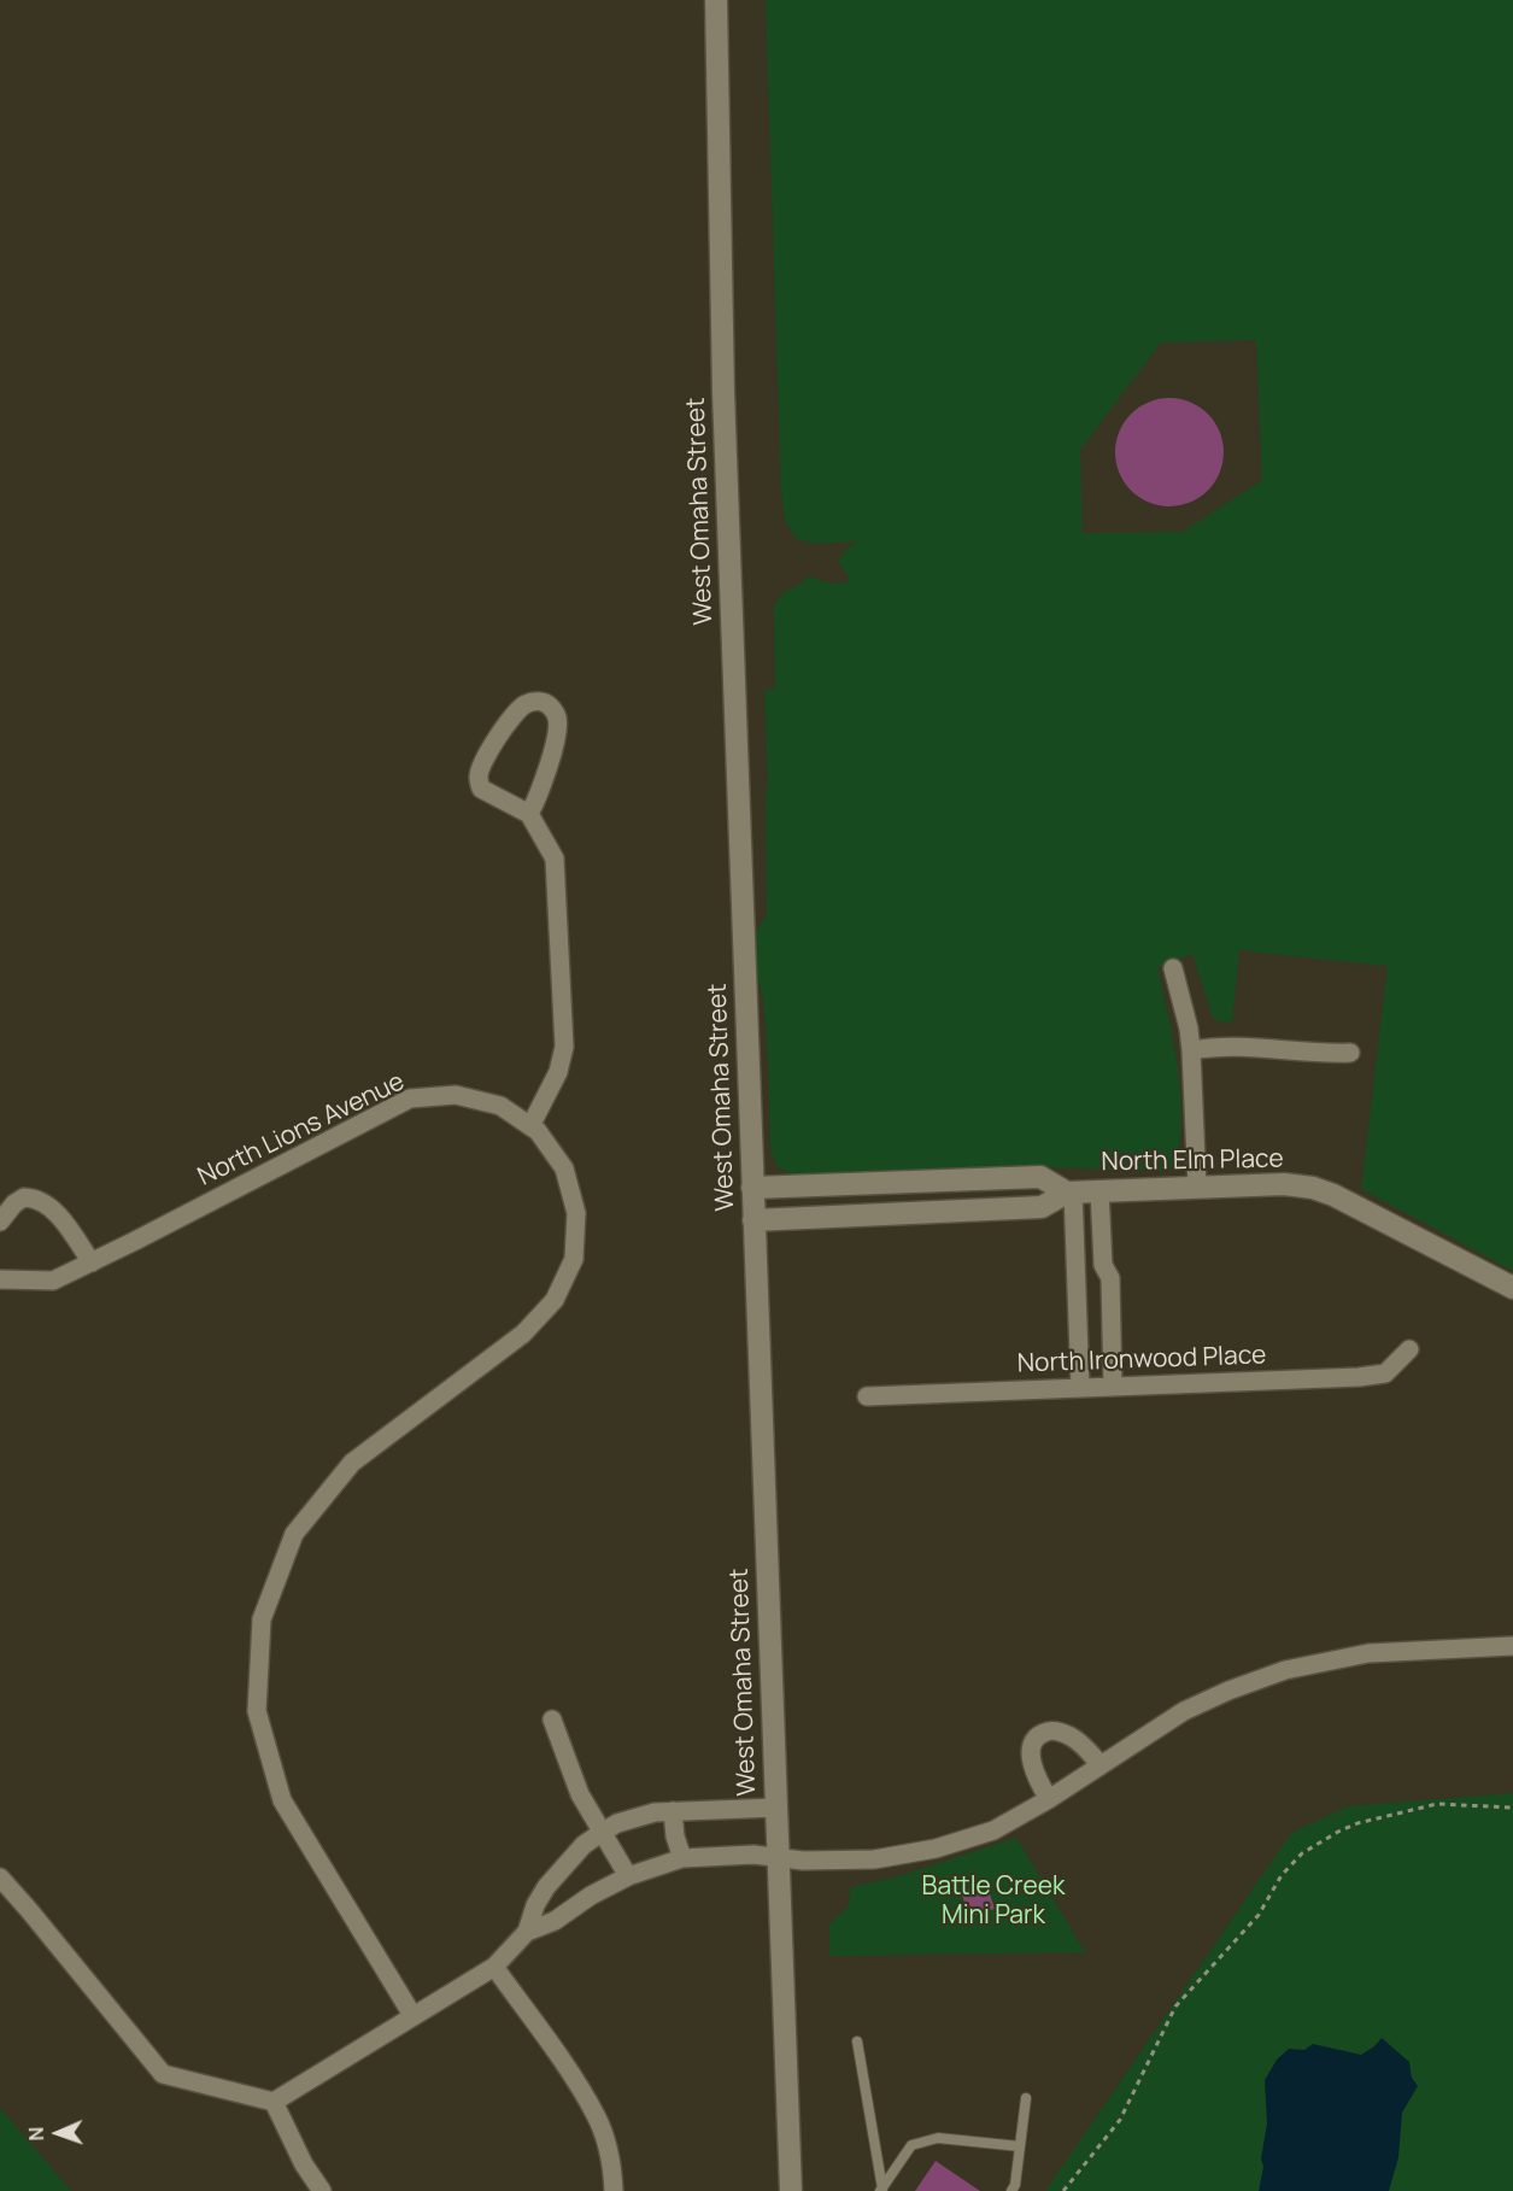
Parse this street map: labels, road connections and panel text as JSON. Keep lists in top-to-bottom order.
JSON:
{
  "streets": {
    "main road": ["West Omaha Street", "North Elm Place"],
    "street": ["North Lions Avenue", "North Ironwood Place"]
  },
  "crossings": [
    ["West Omaha Street", "North Elm Place"]
  ],
  "parks": ["Battle Creek Mini Park"],
  "north": "left"
}
